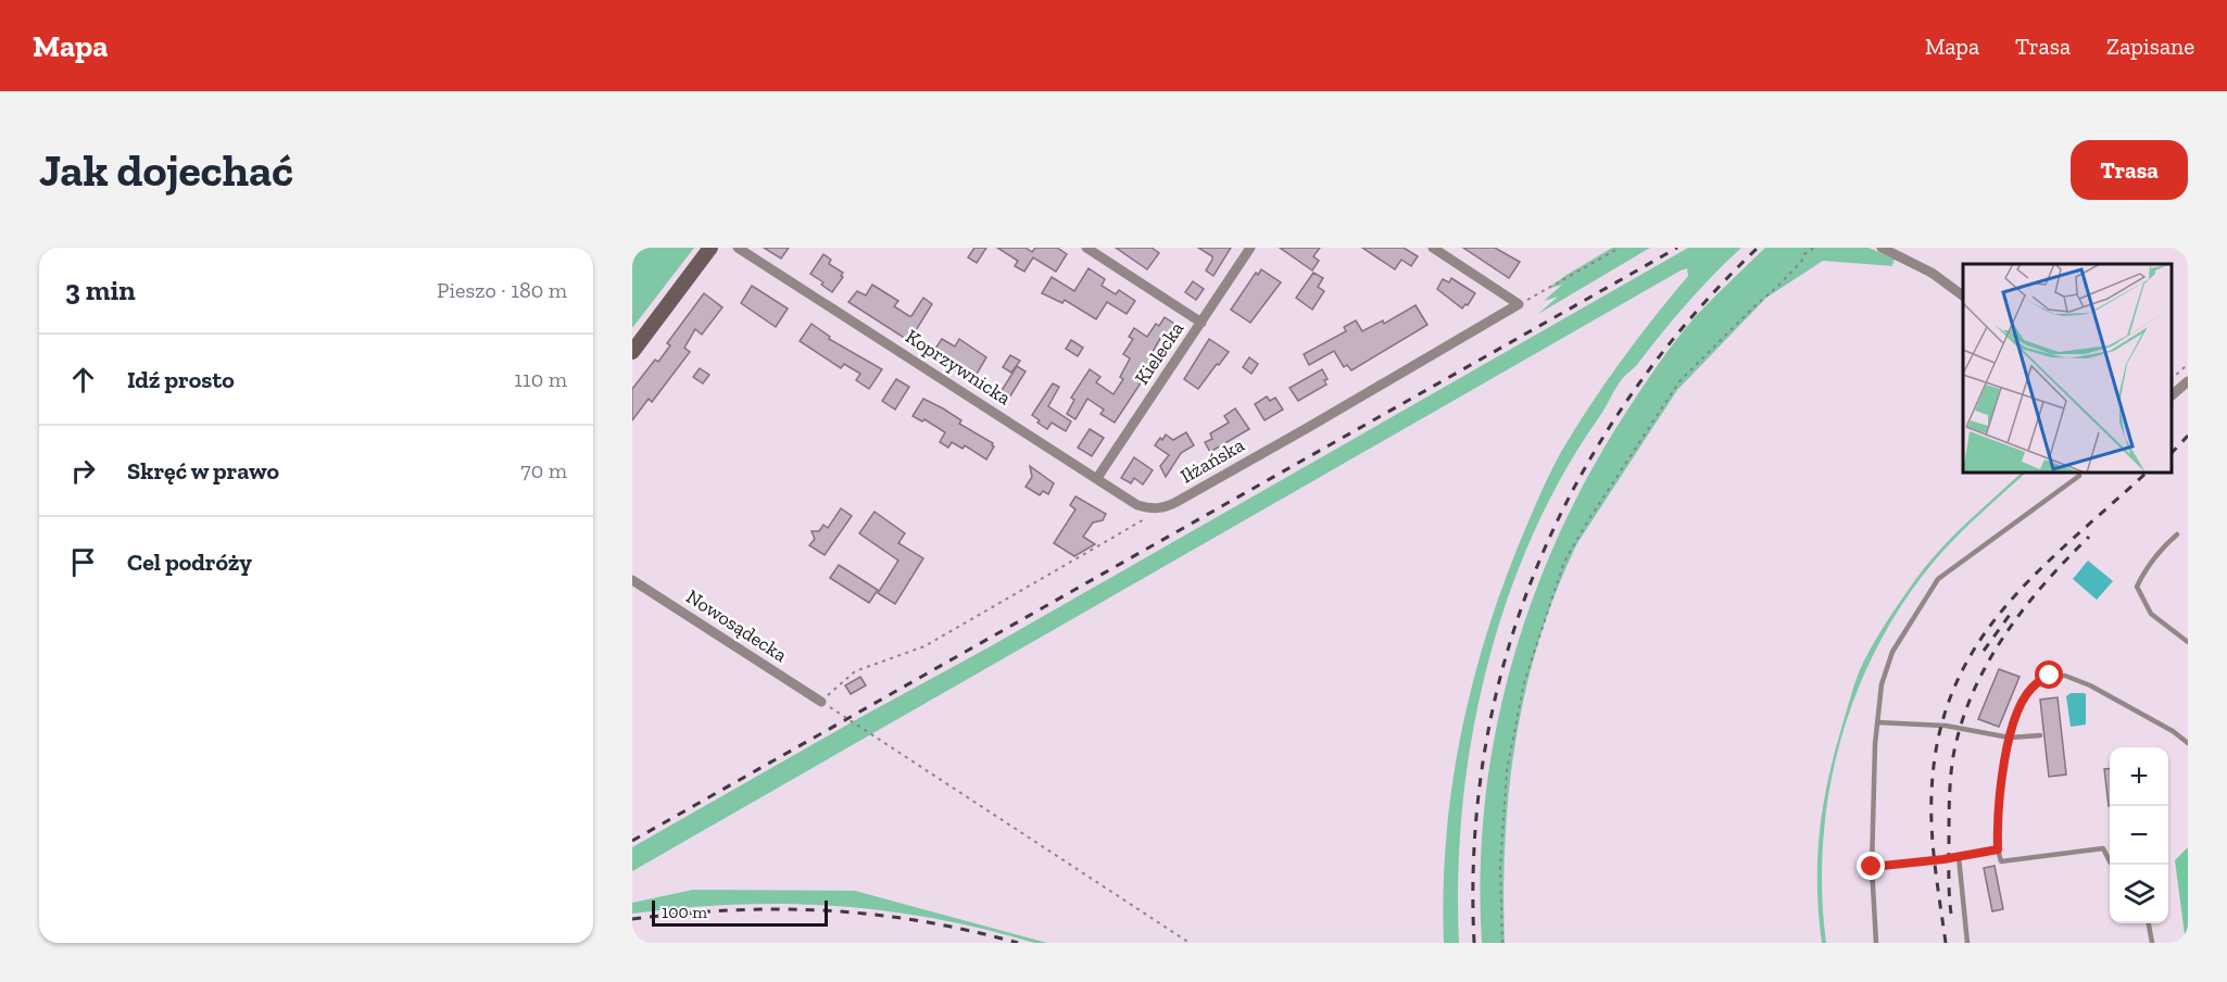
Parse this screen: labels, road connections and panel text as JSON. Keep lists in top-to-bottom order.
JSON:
{
  "streets": {
    "street": [
      "Kielecka",
      "Koprzywnicka",
      "Iłżańska",
      "Nowosądecka"
    ]
  },
  "crossings": [
    ["Kielecka", "Koprzywnicka"],
    ["Koprzywnicka", "Iłżańska"]
  ],
  "scale_bar": "100 m",
  "page": {
    "header": "Mapa",
    "nav": ["Mapa", "Trasa", "Zapisane"],
    "buttons": "Trasa",
    "title": "Jak dojechać",
    "heading": ["3 min", "Pieszo · 180 m"],
    "list": [
      ["Idź prosto", "110 m"],
      ["Skręć w prawo", "70 m"],
      "Cel podróży"
    ],
    "map_buttons": ["+", "−"],
    "scale": "100 m"
  }
}
